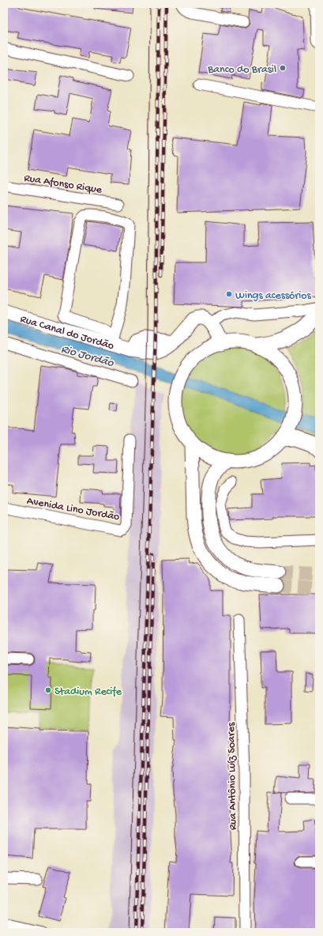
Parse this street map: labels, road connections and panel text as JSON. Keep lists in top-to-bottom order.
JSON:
{
  "streets": {
    "main road": ["Rua Canal do Jordão"],
    "street": ["Rua Afonso Rique", "Avenida Lino Jordão", "Rua Antônio Luíz Soares"]
  },
  "water": ["Rio Jordão"],
  "places": ["Banco do Brasil", "Wings acessórios", "Stadium Recife"]
}
